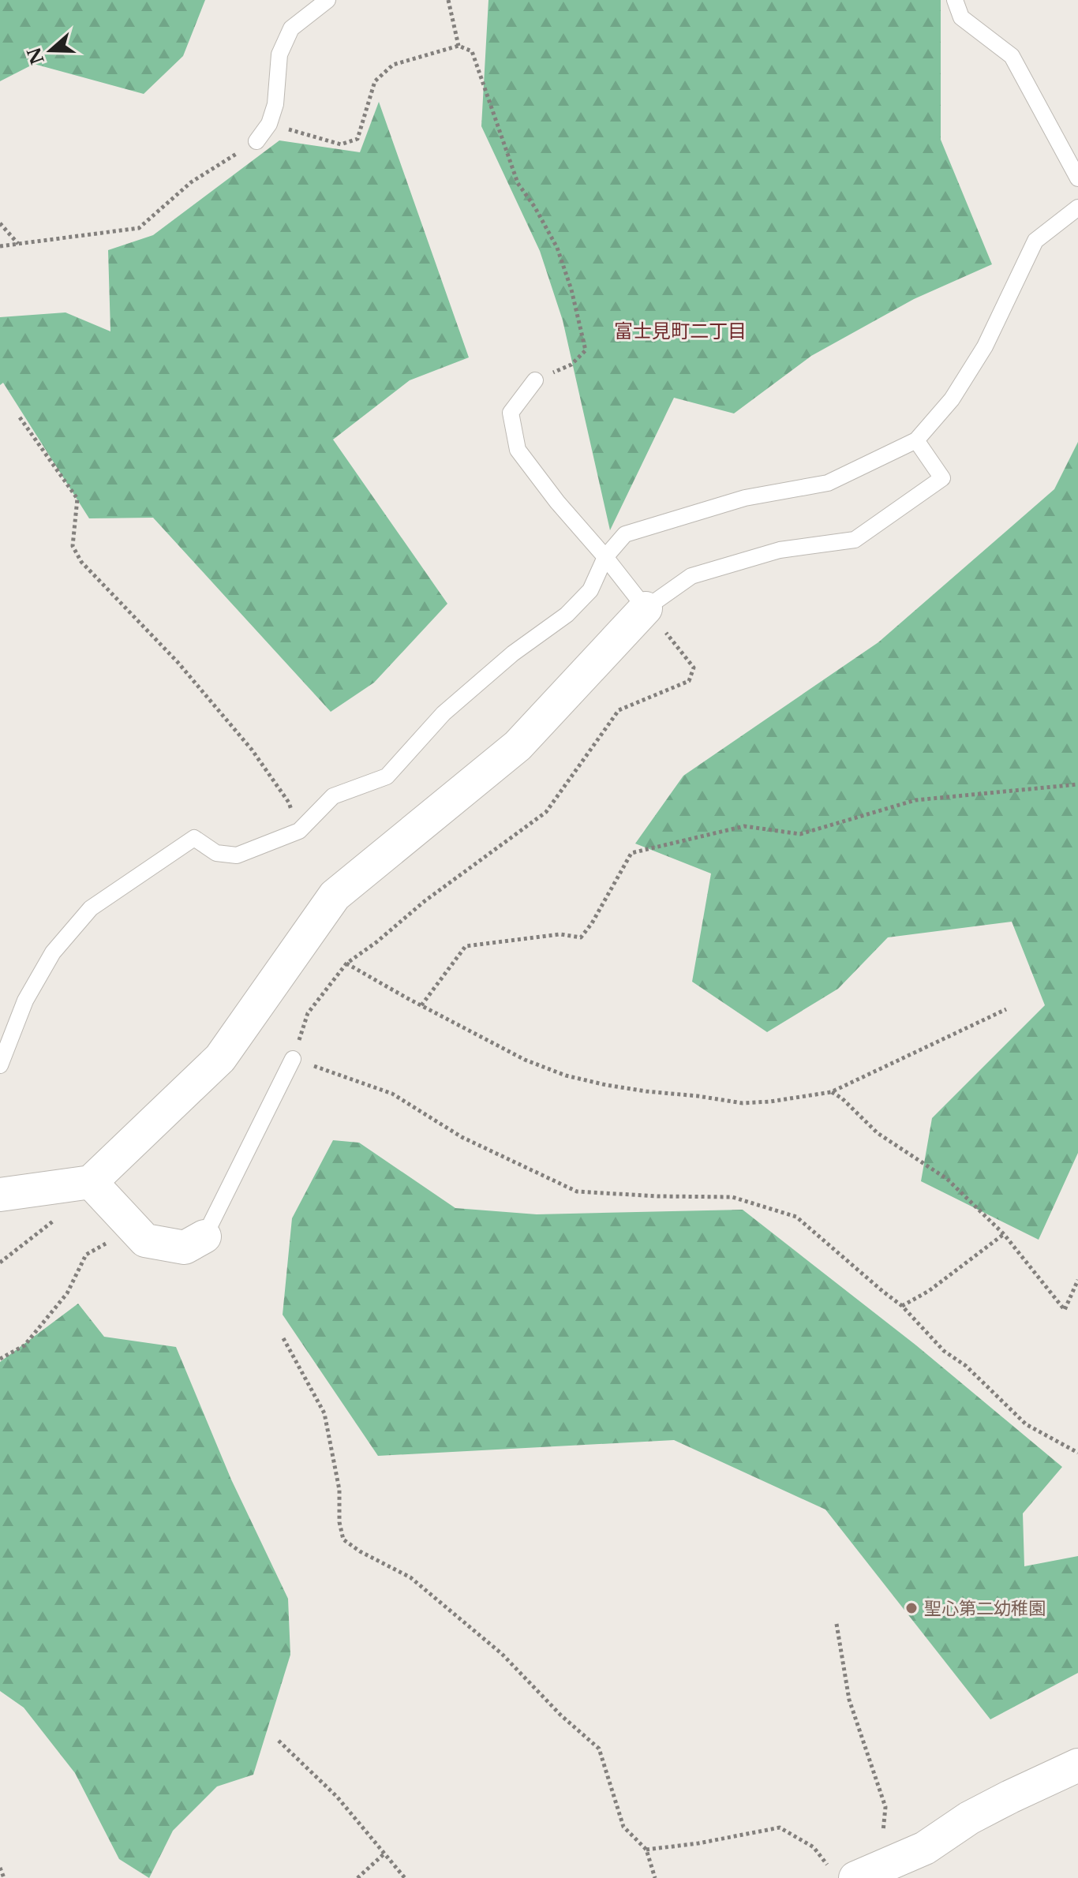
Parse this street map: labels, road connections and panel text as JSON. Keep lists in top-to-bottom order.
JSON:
{
  "districts": ["富士見町二丁目"],
  "places": ["聖心第二幼稚園"],
  "north": "left"
}
